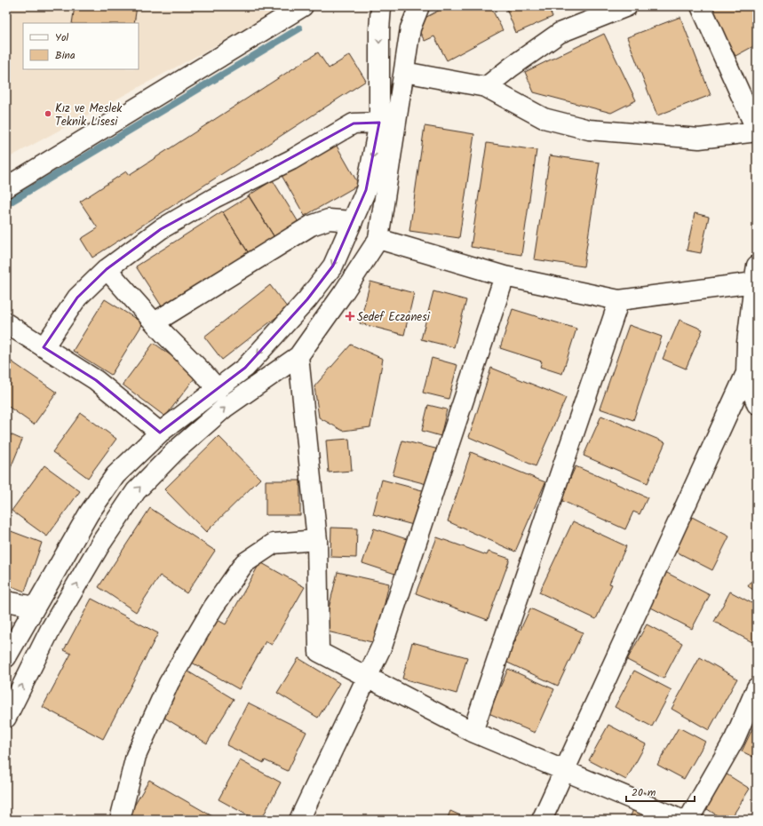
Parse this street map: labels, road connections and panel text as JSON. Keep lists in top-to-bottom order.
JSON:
{
  "places": {
    "other": ["Kız ve Meslek Teknik Lisesi"],
    "health": ["Sedef Eczanesi"]
  },
  "legend": ["Yol", "Bina"],
  "scale_bar": "20 m"
}
